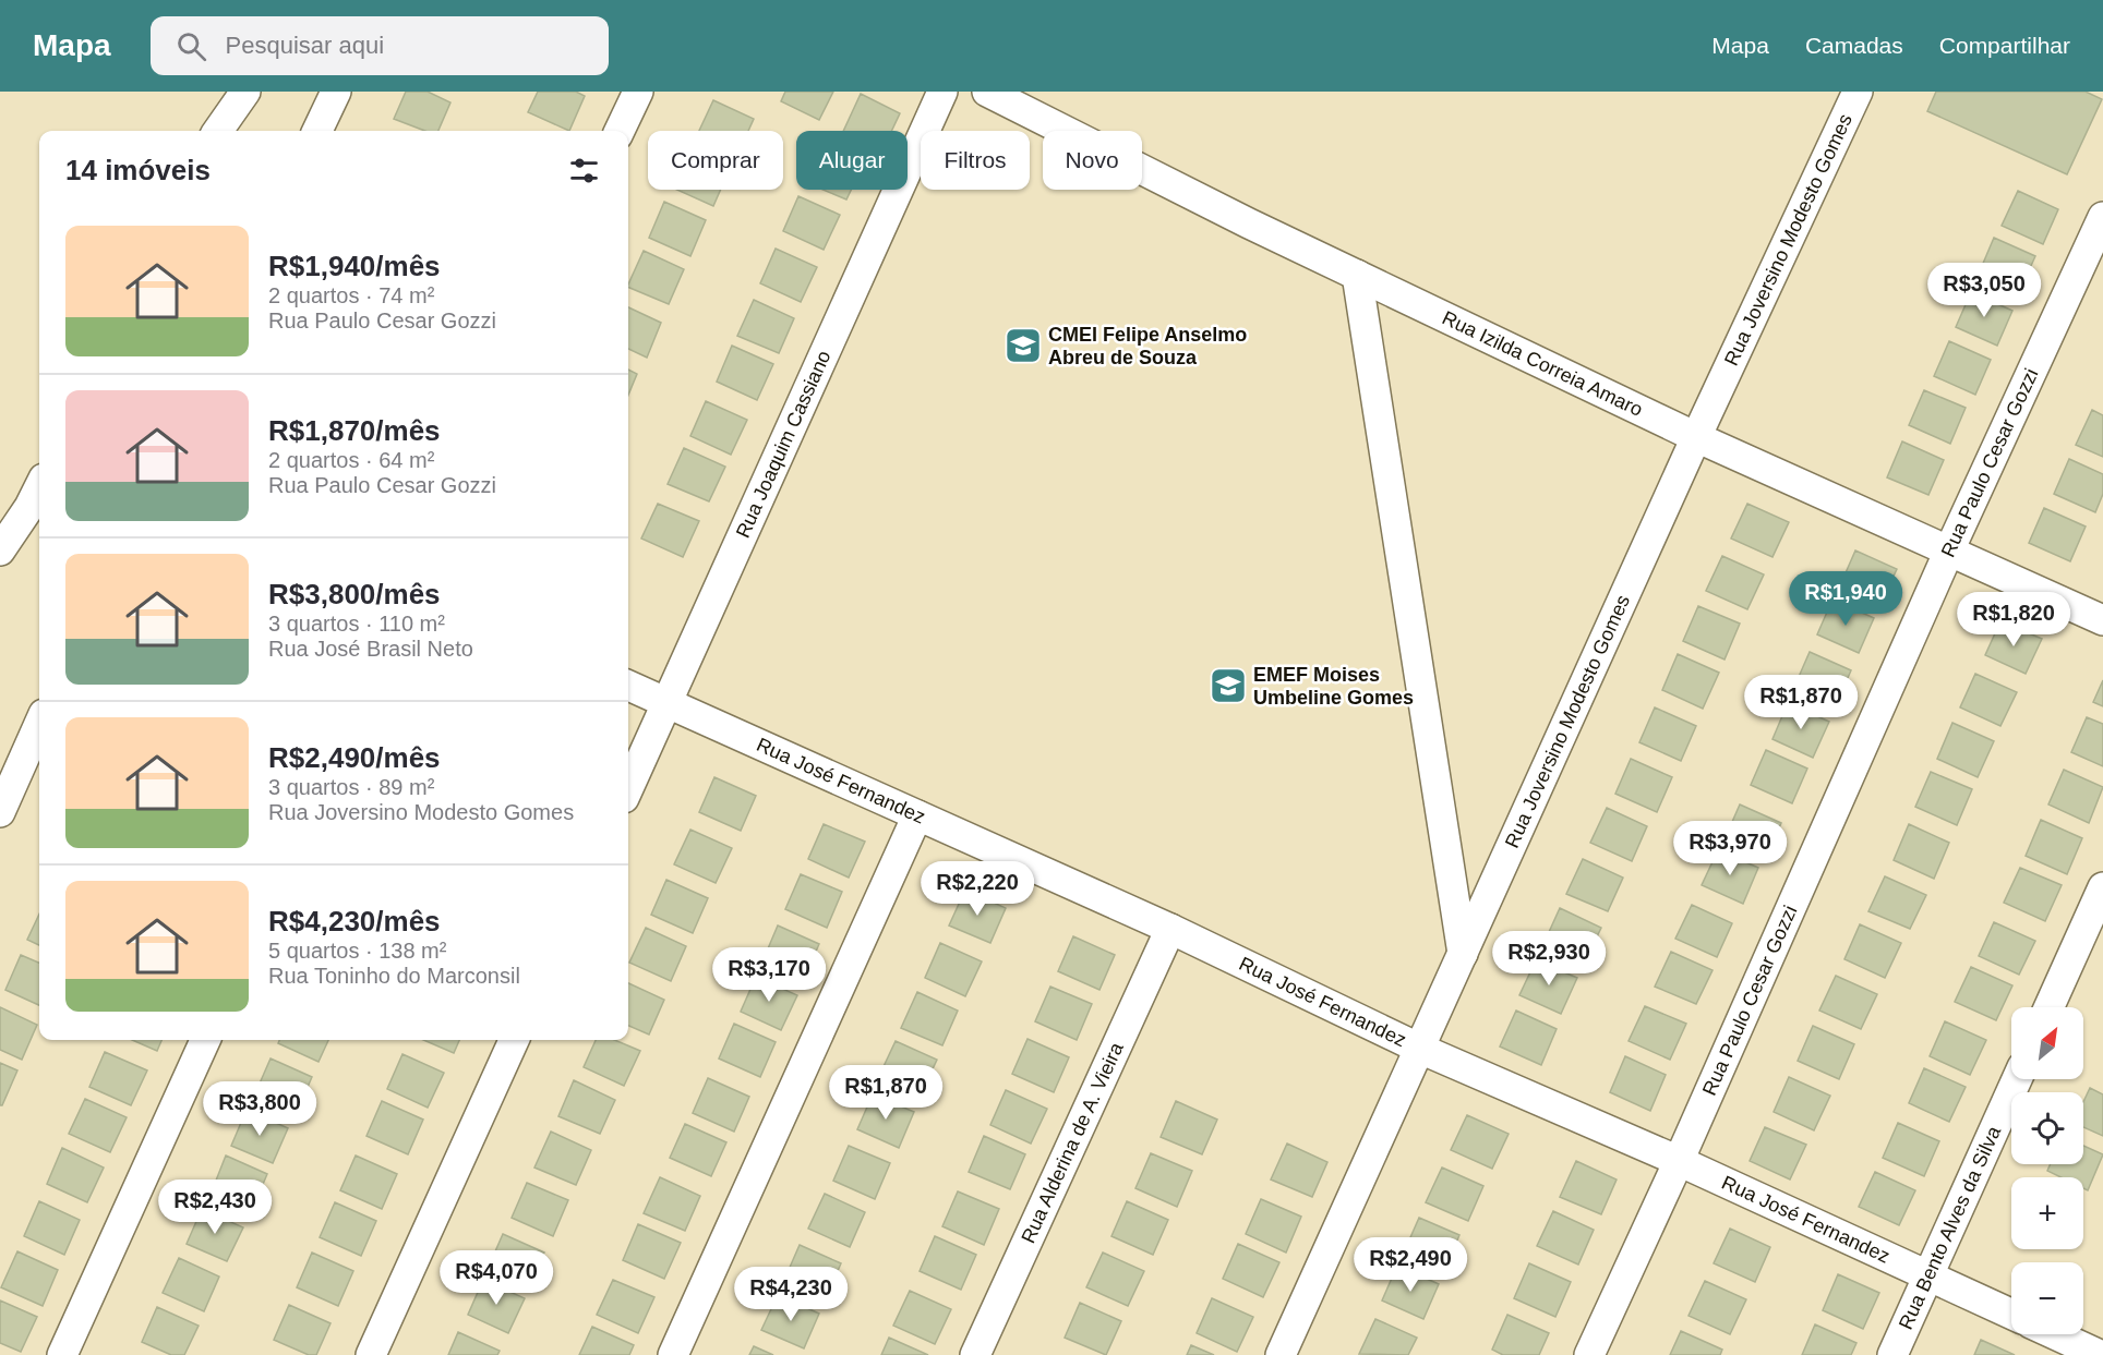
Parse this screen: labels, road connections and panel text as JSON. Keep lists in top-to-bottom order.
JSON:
{
  "streets": {
    "street": [
      "Rua Joversino Modesto Gomes",
      "Rua Izilda Correia Amaro",
      "Rua Joaquim Cassiano",
      "Rua Paulo Cesar Gozzi",
      "Rua José Fernandez",
      "Rua Alderina de A. Vieira",
      "Rua Bento Alves da Silva"
    ]
  },
  "crossings": [
    ["Rua Joversino Modesto Gomes", "Rua Izilda Correia Amaro"],
    ["Rua Joversino Modesto Gomes", "Rua José Fernandez"],
    ["Rua Izilda Correia Amaro", "Rua Paulo Cesar Gozzi"],
    ["Rua Joaquim Cassiano", "Rua José Fernandez"],
    ["Rua Paulo Cesar Gozzi", "Rua José Fernandez"],
    ["Rua José Fernandez", "Rua Alderina de A. Vieira"],
    ["Rua José Fernandez", "Rua Bento Alves da Silva"]
  ],
  "places": {
    "school or university": ["CMEI Felipe Anselmo Abreu de Souza", "EMEF Moises Umbeline Gomes"]
  },
  "north": "top right",
  "page": {
    "header": "Mapa",
    "search": "Pesquisar aqui",
    "nav": ["Mapa", "Camadas", "Compartilhar"],
    "chip": [
      "Comprar",
      "Alugar",
      "Filtros",
      "Novo"
    ],
    "heading": "14 imóveis",
    "list": [
      {
        "name": "R$1,940/mês",
        "note": "2 quartos · 74 m² · Rua Paulo Cesar Gozzi"
      },
      {
        "name": "R$1,870/mês",
        "note": "2 quartos · 64 m² · Rua Paulo Cesar Gozzi"
      },
      {
        "name": "R$3,800/mês",
        "note": "3 quartos · 110 m² · Rua José Brasil Neto"
      },
      {
        "name": "R$2,490/mês",
        "note": "3 quartos · 89 m² · Rua Joversino Modesto Gomes"
      },
      {
        "name": "R$4,230/mês",
        "note": "5 quartos · 138 m² · Rua Toninho do Marconsil"
      }
    ],
    "price": [
      "R$3,050",
      "R$1,940",
      "R$1,820",
      "R$1,870",
      "R$3,970",
      "R$2,220",
      "R$2,930",
      "R$3,170",
      "R$1,870",
      "R$3,800",
      "R$2,430",
      "R$2,490",
      "R$4,070",
      "R$4,230"
    ],
    "map_buttons": ["+", "−"]
  }
}
